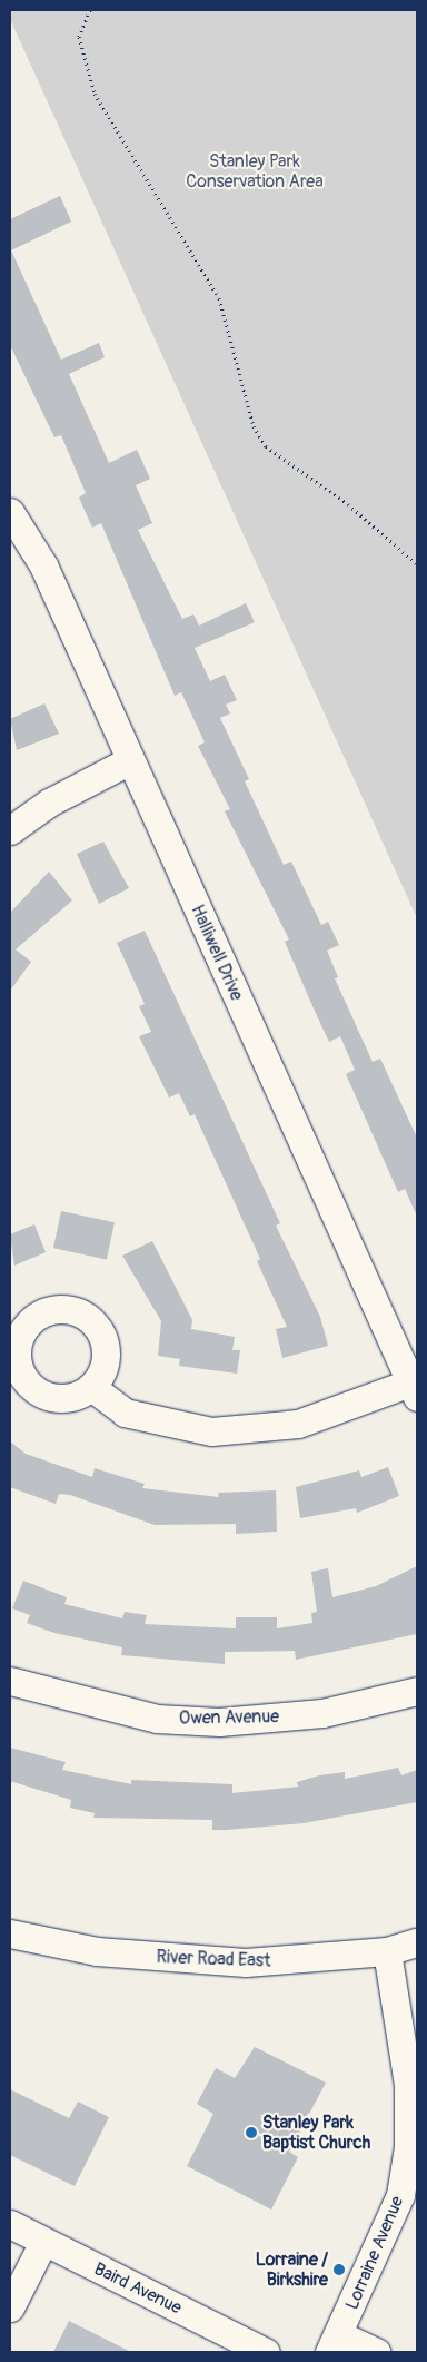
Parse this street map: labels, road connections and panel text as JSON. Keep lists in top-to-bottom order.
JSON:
{
  "streets": {
    "street": [
      "Halliwell Drive",
      "Owen Avenue",
      "River Road East",
      "Lorraine Avenue",
      "Baird Avenue"
    ]
  },
  "crossings": [
    ["River Road East", "Lorraine Avenue"]
  ],
  "parks": ["Stanley Park Conservation Area"],
  "places": ["Stanley Park Baptist Church", "Lorraine / Birkshire"]
}
